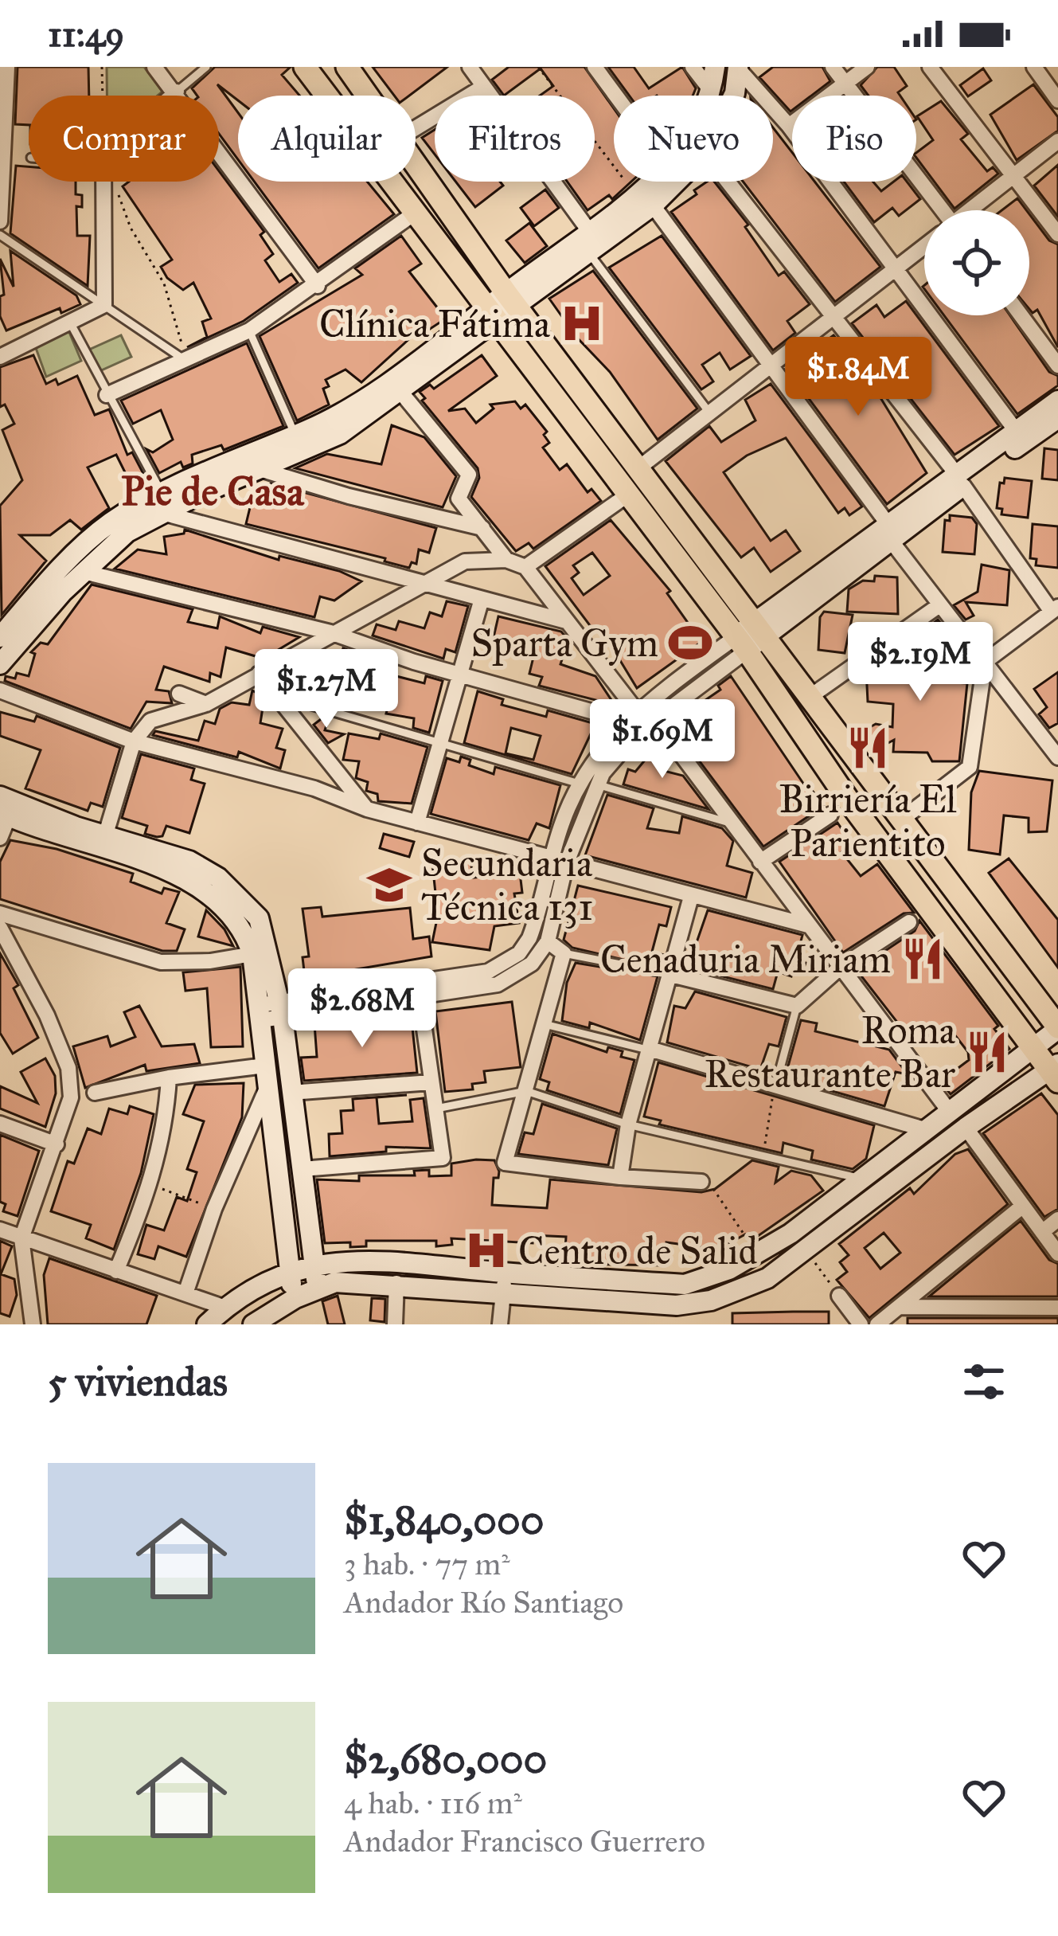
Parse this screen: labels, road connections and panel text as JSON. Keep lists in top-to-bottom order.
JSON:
{
  "districts": ["Pie de Casa"],
  "places": {
    "hospital": ["Clínica Fátima", "Centro de Salid"],
    "sports": ["Sparta Gym"],
    "restaurant": ["Birriería El Parientito", "Cenaduria Miriam", "Roma Restaurante Bar"],
    "school or university": ["Secundaria Técnica 131"]
  },
  "page": {
    "status": "11:49",
    "chip": [
      "Comprar",
      "Alquilar",
      "Filtros",
      "Nuevo",
      "Piso"
    ],
    "price": [
      "$1.84M",
      "$2.19M",
      "$1.27M",
      "$1.69M",
      "$2.68M"
    ],
    "heading": "5 viviendas",
    "list": [
      {
        "name": "$1,840,000",
        "note": "3 hab. · 77 m² · Andador Río Santiago"
      },
      {
        "name": "$2,680,000",
        "note": "4 hab. · 116 m² · Andador Francisco Guerrero"
      }
    ]
  }
}
